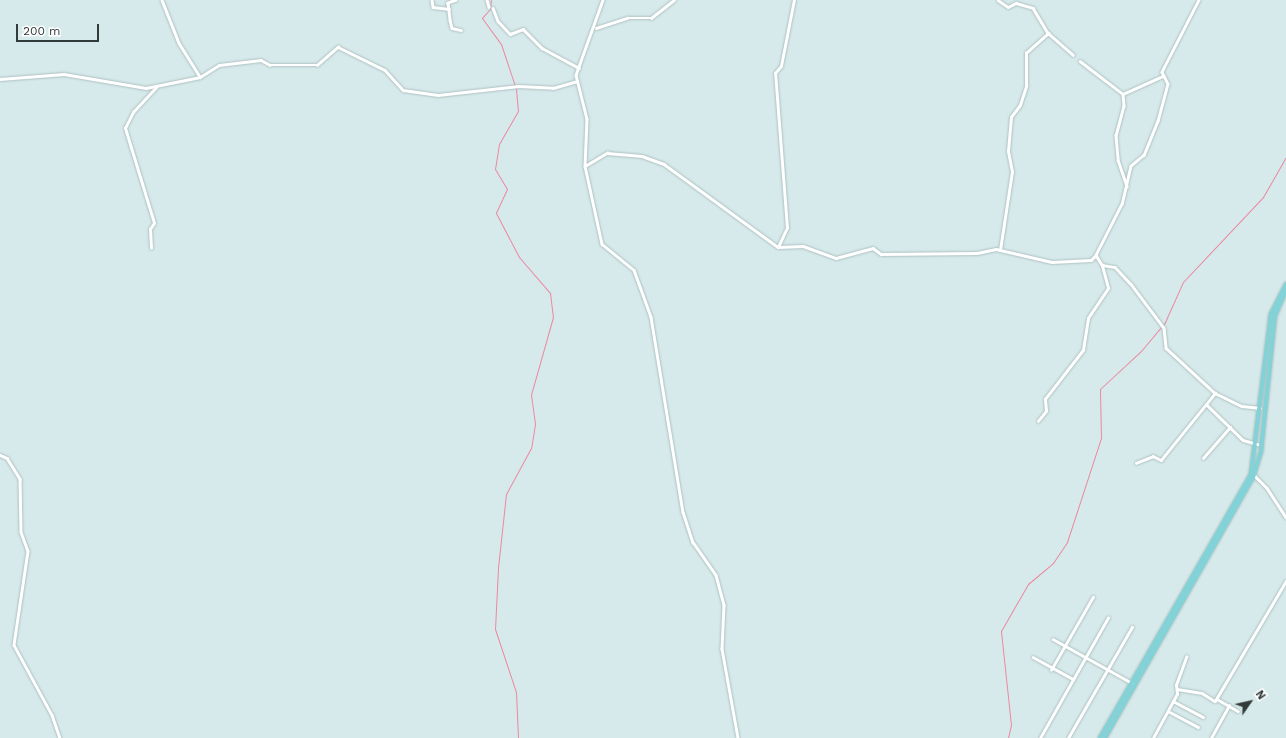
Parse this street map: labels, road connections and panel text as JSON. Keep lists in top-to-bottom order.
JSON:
{
  "scale_bar": "200 m",
  "north": "top right"
}
